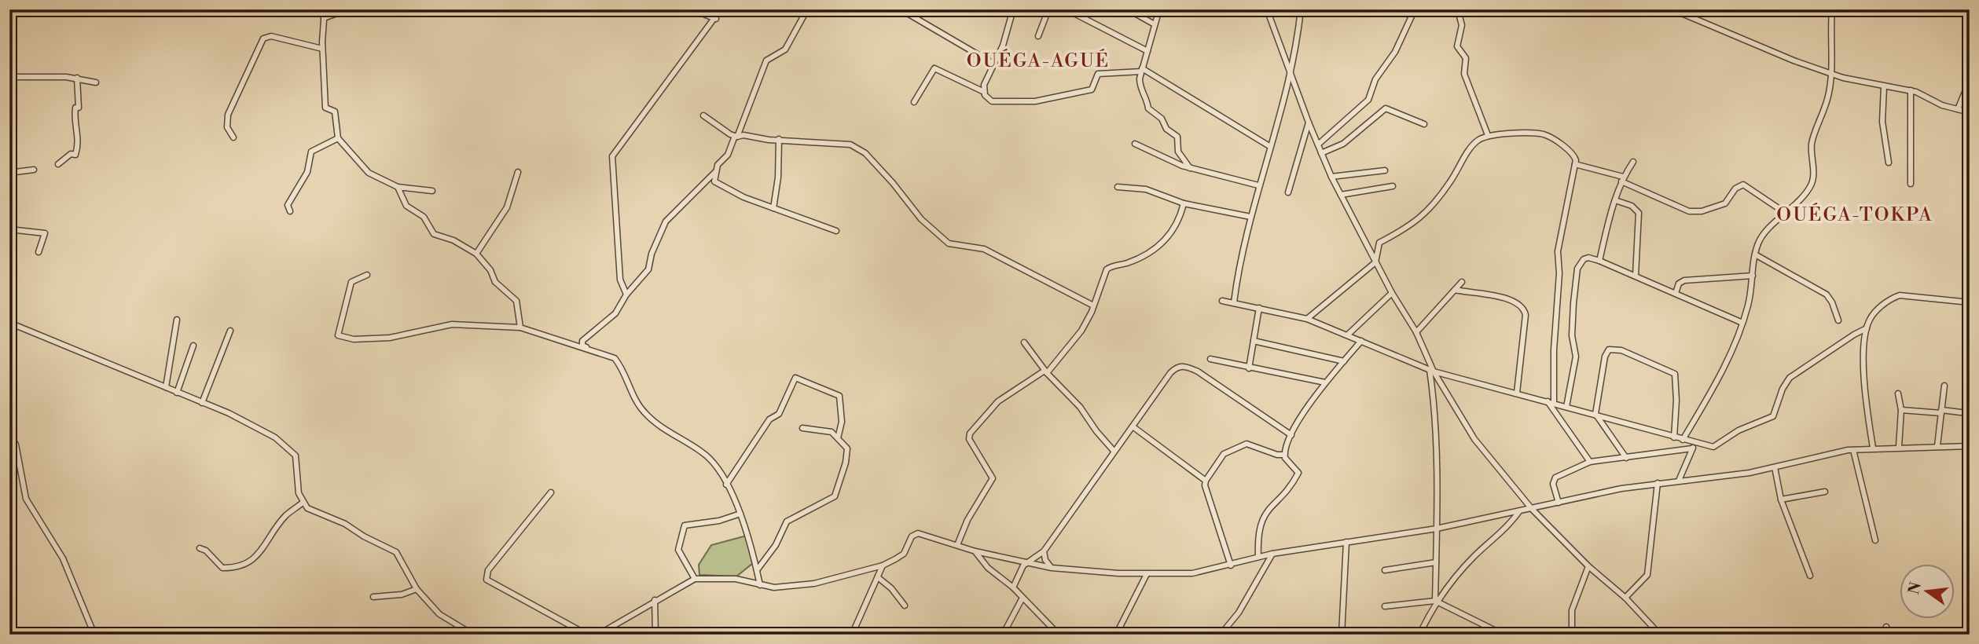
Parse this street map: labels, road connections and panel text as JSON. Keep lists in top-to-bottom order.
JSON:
{
  "districts": ["OUÉGA-AGUÉ", "OUÉGA-TOKPA"],
  "north": "left"
}
